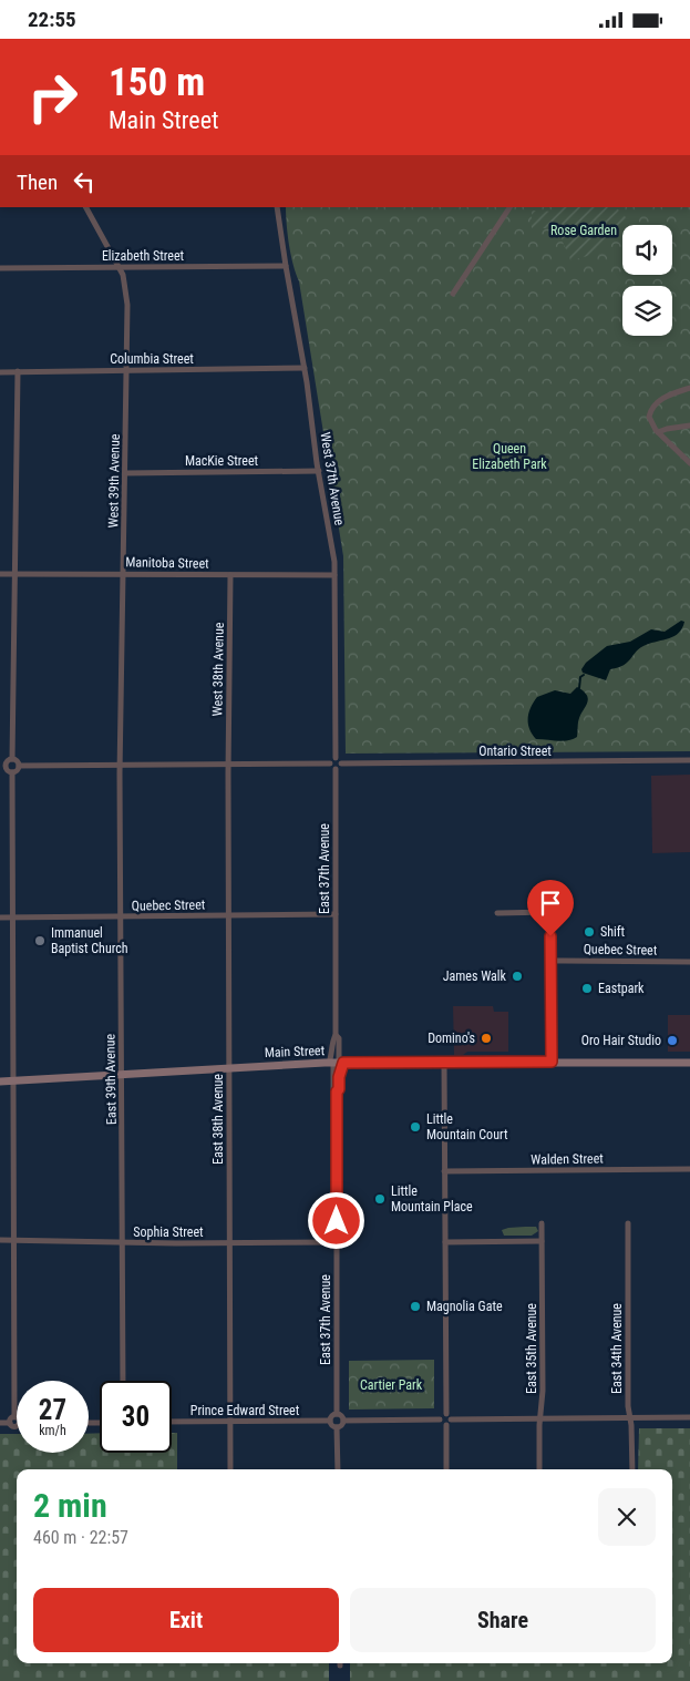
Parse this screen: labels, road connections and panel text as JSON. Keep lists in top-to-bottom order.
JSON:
{
  "streets": {
    "main road": ["Main Street"],
    "street": [
      "Elizabeth Street",
      "Columbia Street",
      "MacKie Street",
      "West 37th Avenue",
      "West 39th Avenue",
      "Manitoba Street",
      "West 38th Avenue",
      "Ontario Street",
      "East 37th Avenue",
      "Quebec Street",
      "East 39th Avenue",
      "East 38th Avenue",
      "Walden Street",
      "Sophia Street",
      "East 35th Avenue",
      "East 34th Avenue",
      "Prince Edward Street"
    ]
  },
  "crossings": [
    ["Elizabeth Street", "West 37th Avenue"],
    ["Elizabeth Street", "West 39th Avenue"],
    ["Columbia Street", "West 37th Avenue"],
    ["Columbia Street", "West 39th Avenue"],
    ["MacKie Street", "West 37th Avenue"],
    ["MacKie Street", "West 39th Avenue"],
    ["West 37th Avenue", "Manitoba Street"],
    ["West 37th Avenue", "Ontario Street"],
    ["West 37th Avenue", "East 37th Avenue"],
    ["West 39th Avenue", "Manitoba Street"],
    ["West 39th Avenue", "East 39th Avenue"],
    ["Manitoba Street", "West 38th Avenue"],
    ["West 38th Avenue", "East 38th Avenue"],
    ["Ontario Street", "East 37th Avenue"],
    ["East 37th Avenue", "Quebec Street"],
    ["East 37th Avenue", "Main Street"],
    ["East 37th Avenue", "Sophia Street"],
    ["East 37th Avenue", "Prince Edward Street"],
    ["Quebec Street", "East 39th Avenue"],
    ["Quebec Street", "East 38th Avenue"],
    ["Main Street", "East 39th Avenue"],
    ["Main Street", "East 38th Avenue"],
    ["East 39th Avenue", "Sophia Street"],
    ["East 38th Avenue", "Sophia Street"],
    ["East 38th Avenue", "Prince Edward Street"]
  ],
  "parks": ["Rose Garden", "Queen Elizabeth Park", "Cartier Park"],
  "places": [
    "Shift",
    "Immanuel Baptist Church",
    "James Walk",
    "Eastpark",
    "Domino's",
    "Oro Hair Studio",
    "Little Mountain Court",
    "Little Mountain Place",
    "Magnolia Gate"
  ],
  "page": {
    "status": "22:55",
    "turn": ["150 m", "Main Street"],
    "then": "Then",
    "speed": "27 km/h",
    "limit": "30",
    "heading": ["2 min", "460 m · 22:57"],
    "buttons": ["Exit", "Share"]
  }
}
